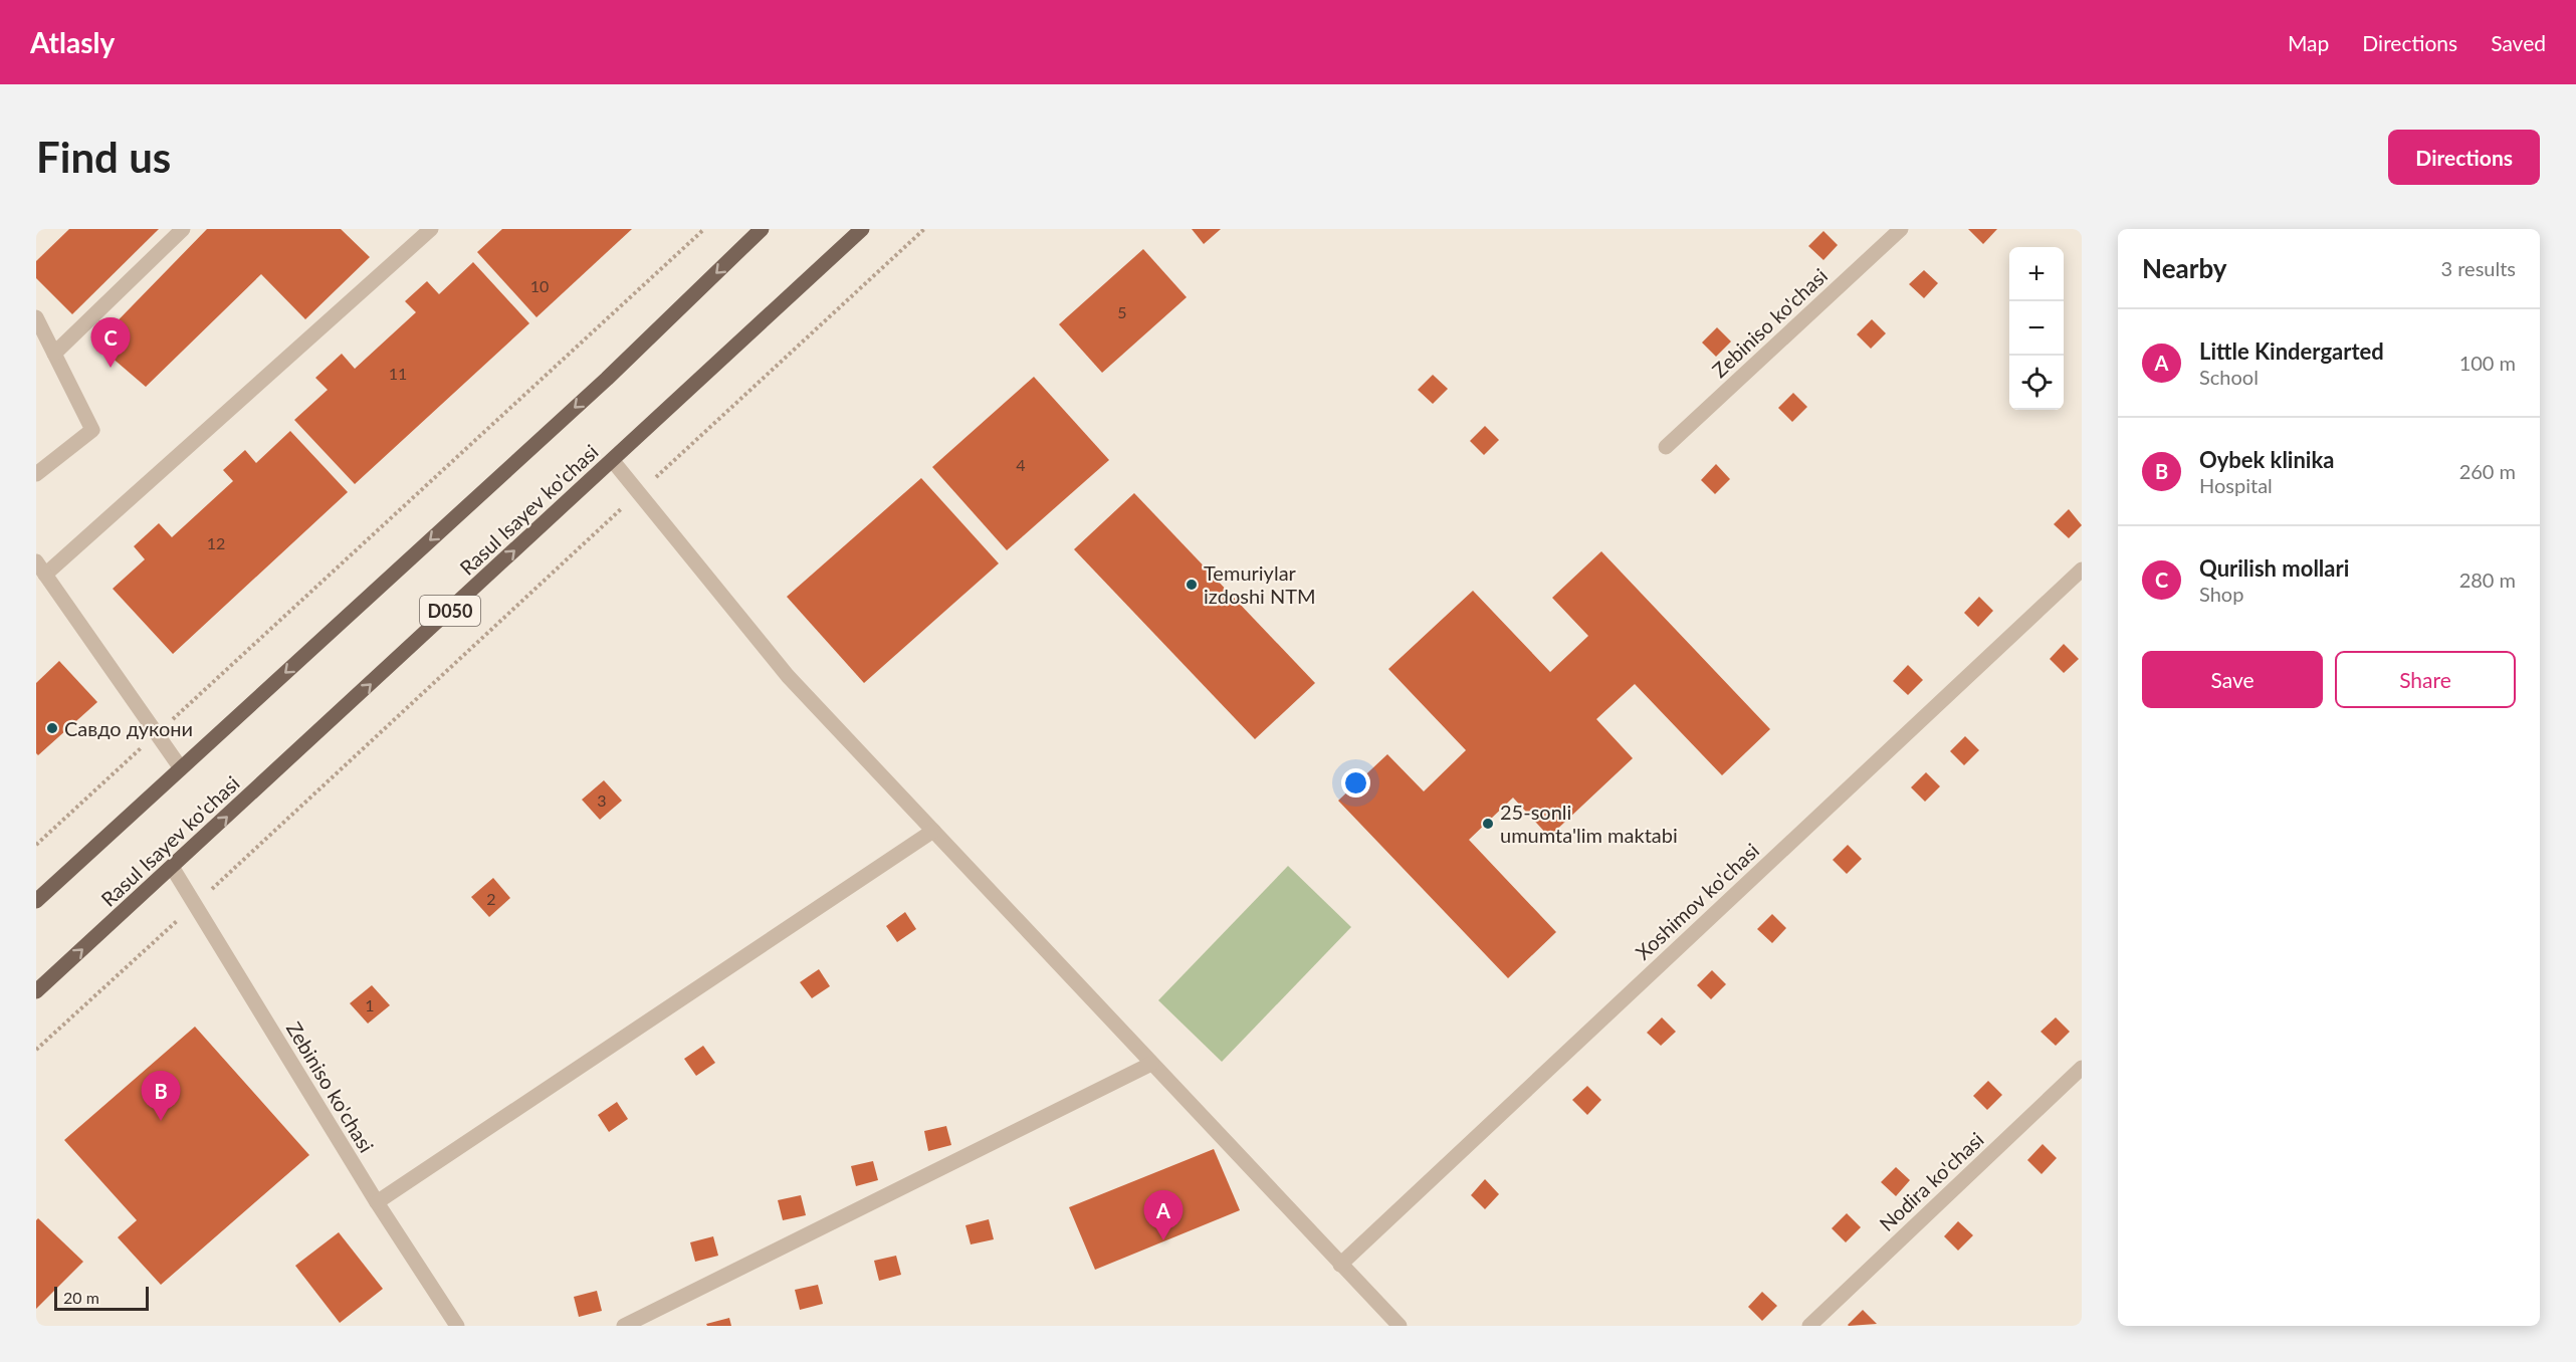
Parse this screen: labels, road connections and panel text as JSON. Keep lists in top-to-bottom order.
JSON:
{
  "streets": {
    "main road": ["Rasul Isayev ko'chasi", "D050"],
    "street": ["Zebiniso ko'chasi", "Xoshimov ko'chasi", "Nodira ko'chasi"]
  },
  "crossings": [
    ["Zebiniso ko'chasi", "Rasul Isayev ko'chasi"]
  ],
  "places": ["Temuriylar izdoshi NTM", "Савдо дукони", "25-sonli umumta'lim maktabi"],
  "house_numbers": [
    "10",
    "5",
    "11",
    "4",
    "12",
    "3",
    "2",
    "1"
  ],
  "scale_bar": "20 m",
  "page": {
    "header": "Atlasly",
    "nav": ["Map", "Directions", "Saved"],
    "buttons": [
      "Directions",
      ["Save", "Share"]
    ],
    "title": "Find us",
    "heading": ["Nearby", "3 results"],
    "map_buttons": ["+", "−"],
    "list": [
      {
        "mark": "A",
        "name": "Little Kindergarted",
        "note": "School",
        "value": "100 m"
      },
      {
        "mark": "B",
        "name": "Oybek klinika",
        "note": "Hospital",
        "value": "260 m"
      },
      {
        "mark": "C",
        "name": "Qurilish mollari",
        "note": "Shop",
        "value": "280 m"
      }
    ],
    "pins": ["C", "B", "A"],
    "scale": "20 m"
  }
}
